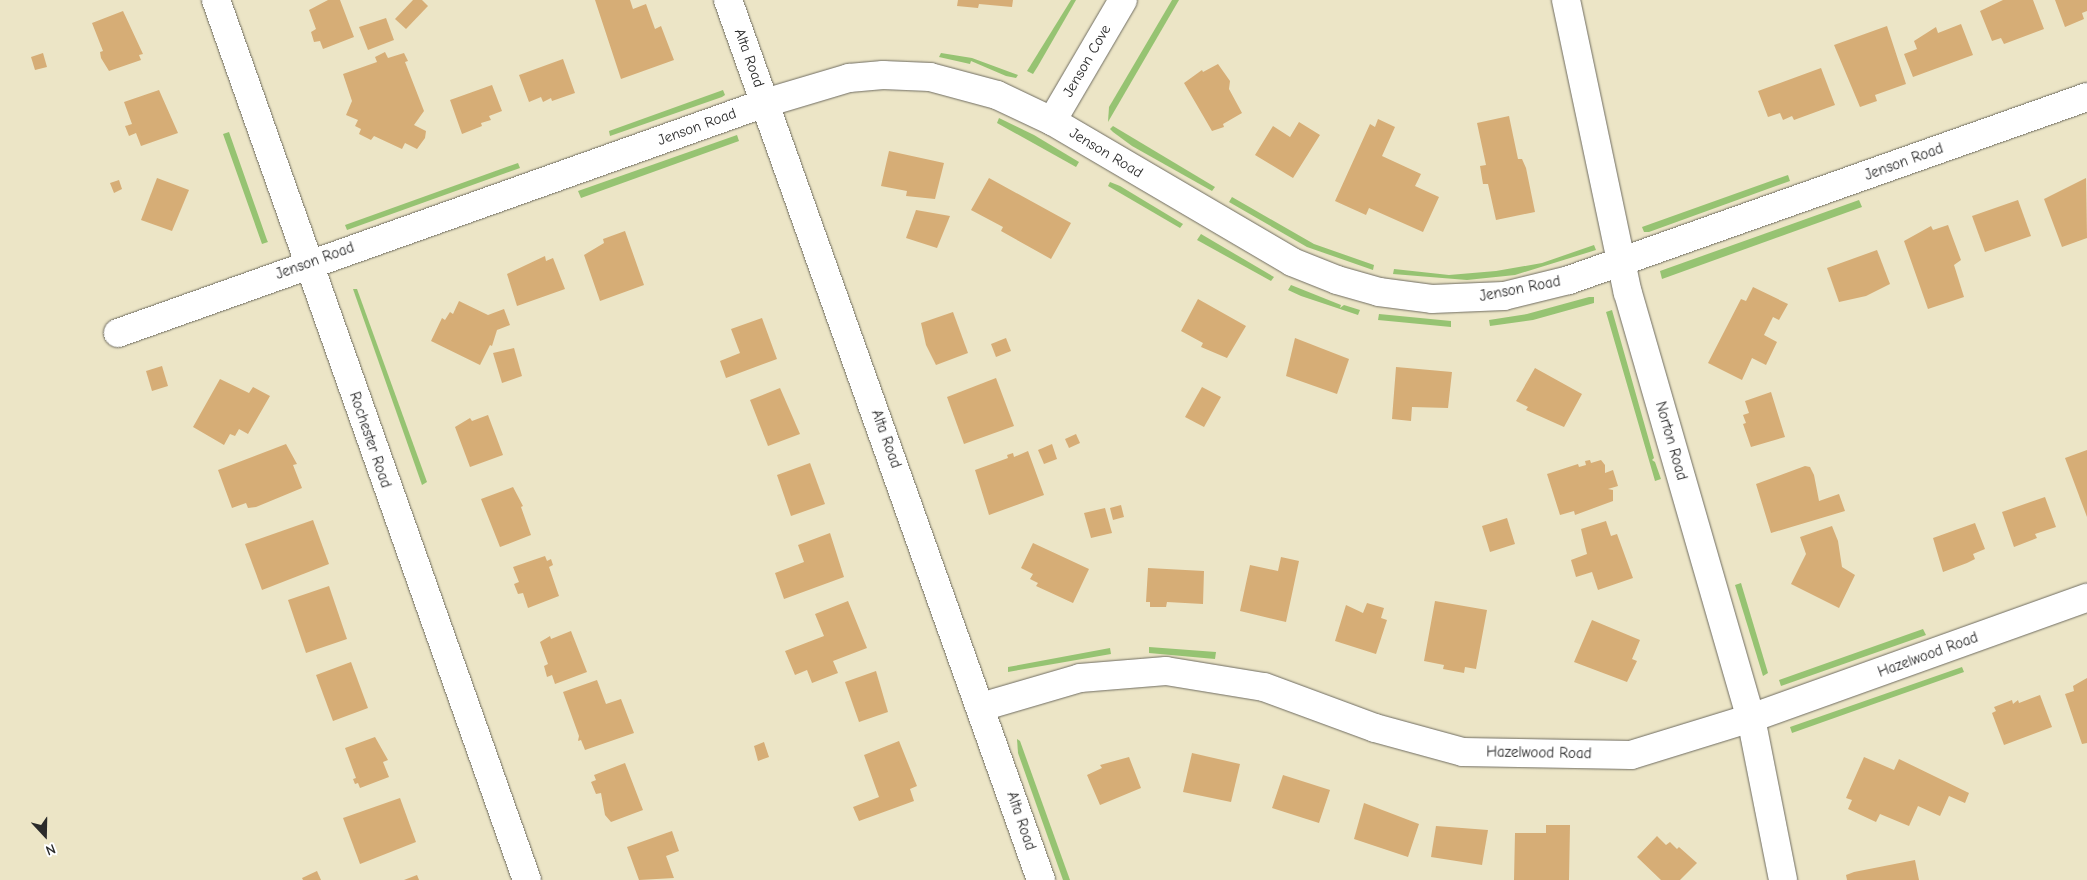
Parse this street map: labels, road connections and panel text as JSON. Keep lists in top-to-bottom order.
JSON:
{
  "streets": {
    "street": [
      "Alta Road",
      "Jenson Cove",
      "Jenson Road",
      "Rochester Road",
      "Norton Road",
      "Hazelwood Road"
    ]
  },
  "crossings": [
    ["Alta Road", "Jenson Road"],
    ["Alta Road", "Hazelwood Road"],
    ["Jenson Cove", "Jenson Road"],
    ["Jenson Road", "Rochester Road"],
    ["Jenson Road", "Norton Road"],
    ["Norton Road", "Hazelwood Road"]
  ],
  "north": "bottom"
}
